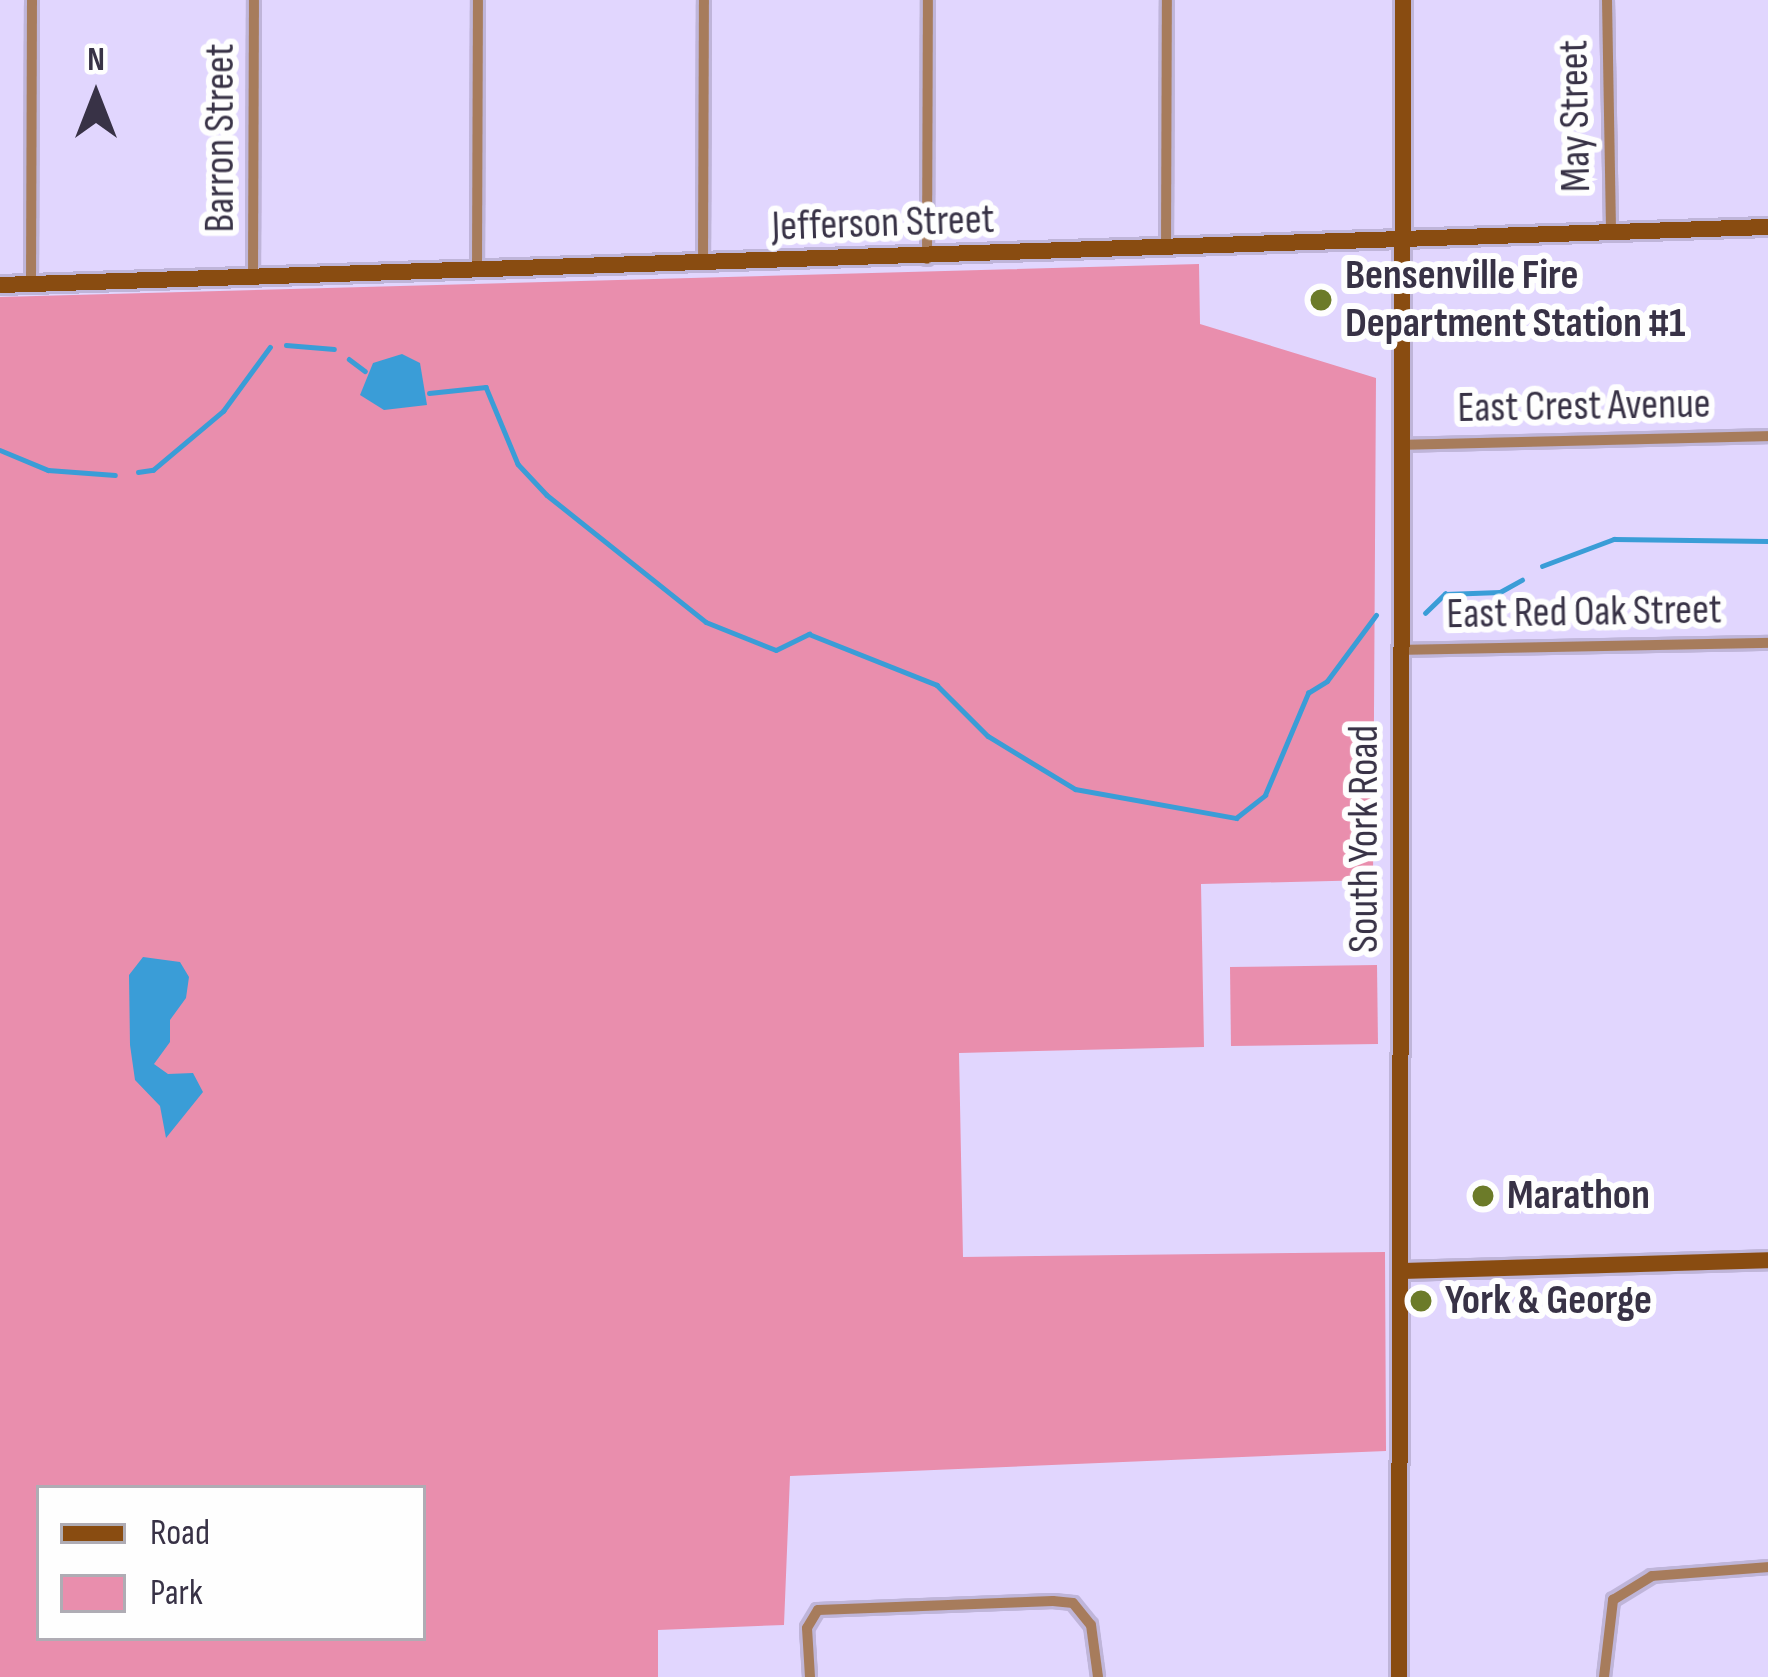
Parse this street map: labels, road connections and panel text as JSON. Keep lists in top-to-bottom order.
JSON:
{
  "streets": {
    "street": [
      "May Street",
      "Barron Street",
      "Jefferson Street",
      "East Crest Avenue",
      "East Red Oak Street",
      "South York Road"
    ]
  },
  "crossings": [
    ["May Street", "Jefferson Street"],
    ["Barron Street", "Jefferson Street"],
    ["Jefferson Street", "South York Road"],
    ["East Crest Avenue", "South York Road"],
    ["East Red Oak Street", "South York Road"]
  ],
  "places": ["Bensenville Fire Department Station #1", "Marathon", "York & George"],
  "legend": ["Road", "Park"],
  "north": "top"
}
